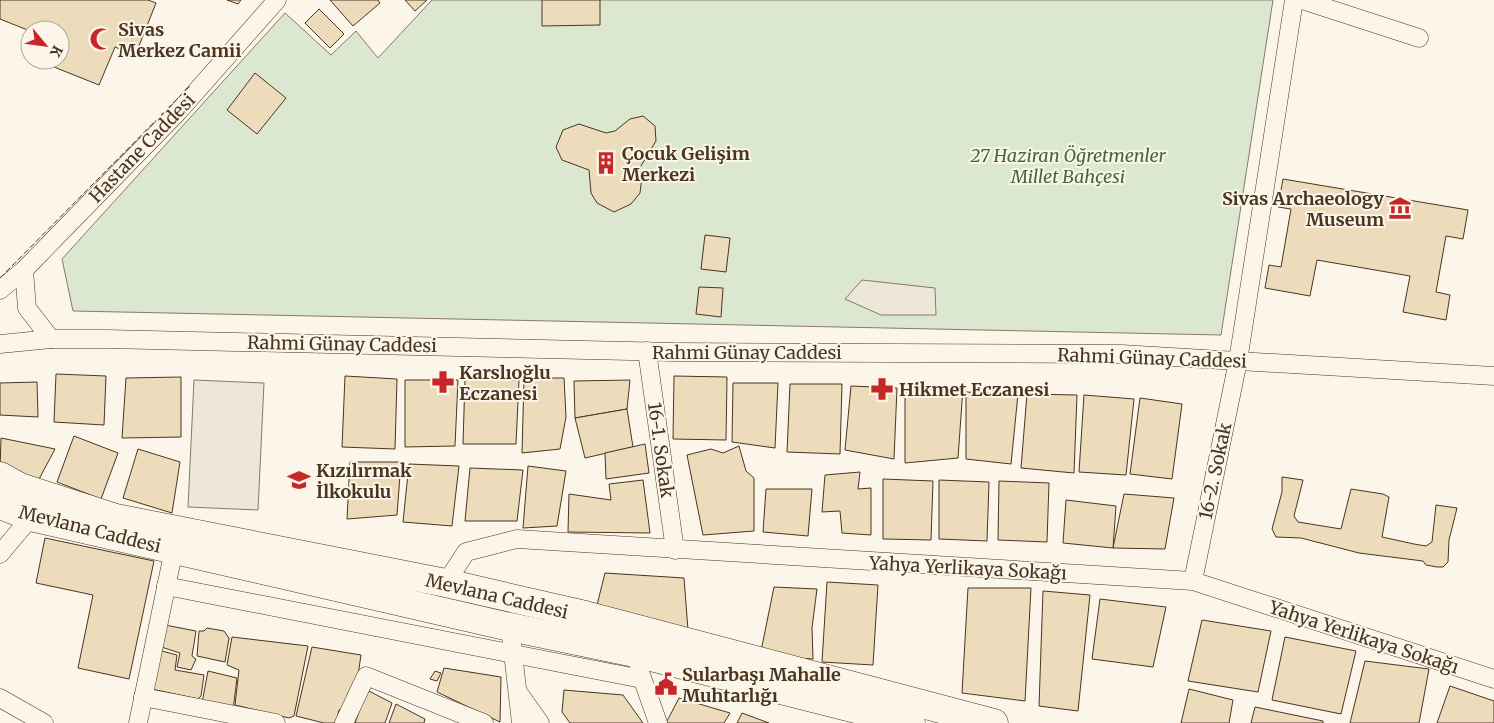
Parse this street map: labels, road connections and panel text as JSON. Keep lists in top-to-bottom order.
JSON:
{
  "streets": {
    "main road": ["Mevlana Caddesi"],
    "street": [
      "Hastane Caddesi",
      "Rahmi Günay Caddesi",
      "16-1. Sokak",
      "16-2. Sokak",
      "Yahya Yerlikaya Sokağı"
    ]
  },
  "crossings": [
    ["Rahmi Günay Caddesi", "16-1. Sokak"],
    ["Rahmi Günay Caddesi", "16-2. Sokak"],
    ["16-1. Sokak", "Yahya Yerlikaya Sokağı"],
    ["16-2. Sokak", "Yahya Yerlikaya Sokağı"],
    ["Mevlana Caddesi", "Yahya Yerlikaya Sokağı"]
  ],
  "parks": ["27 Haziran Öğretmenler Millet Bahçesi"],
  "places": {
    "mosque": ["Sivas Merkez Camii"],
    "building": ["Çocuk Gelişim Merkezi"],
    "museum": ["Sivas Archaeology Museum"],
    "pharmacy": ["Karslıoğlu Eczanesi", "Hikmet Eczanesi"],
    "school or university": ["Kızılırmak İlkokulu"],
    "public building": ["Sularbaşı Mahalle Muhtarlığı"]
  },
  "north": "bottom right"
}
